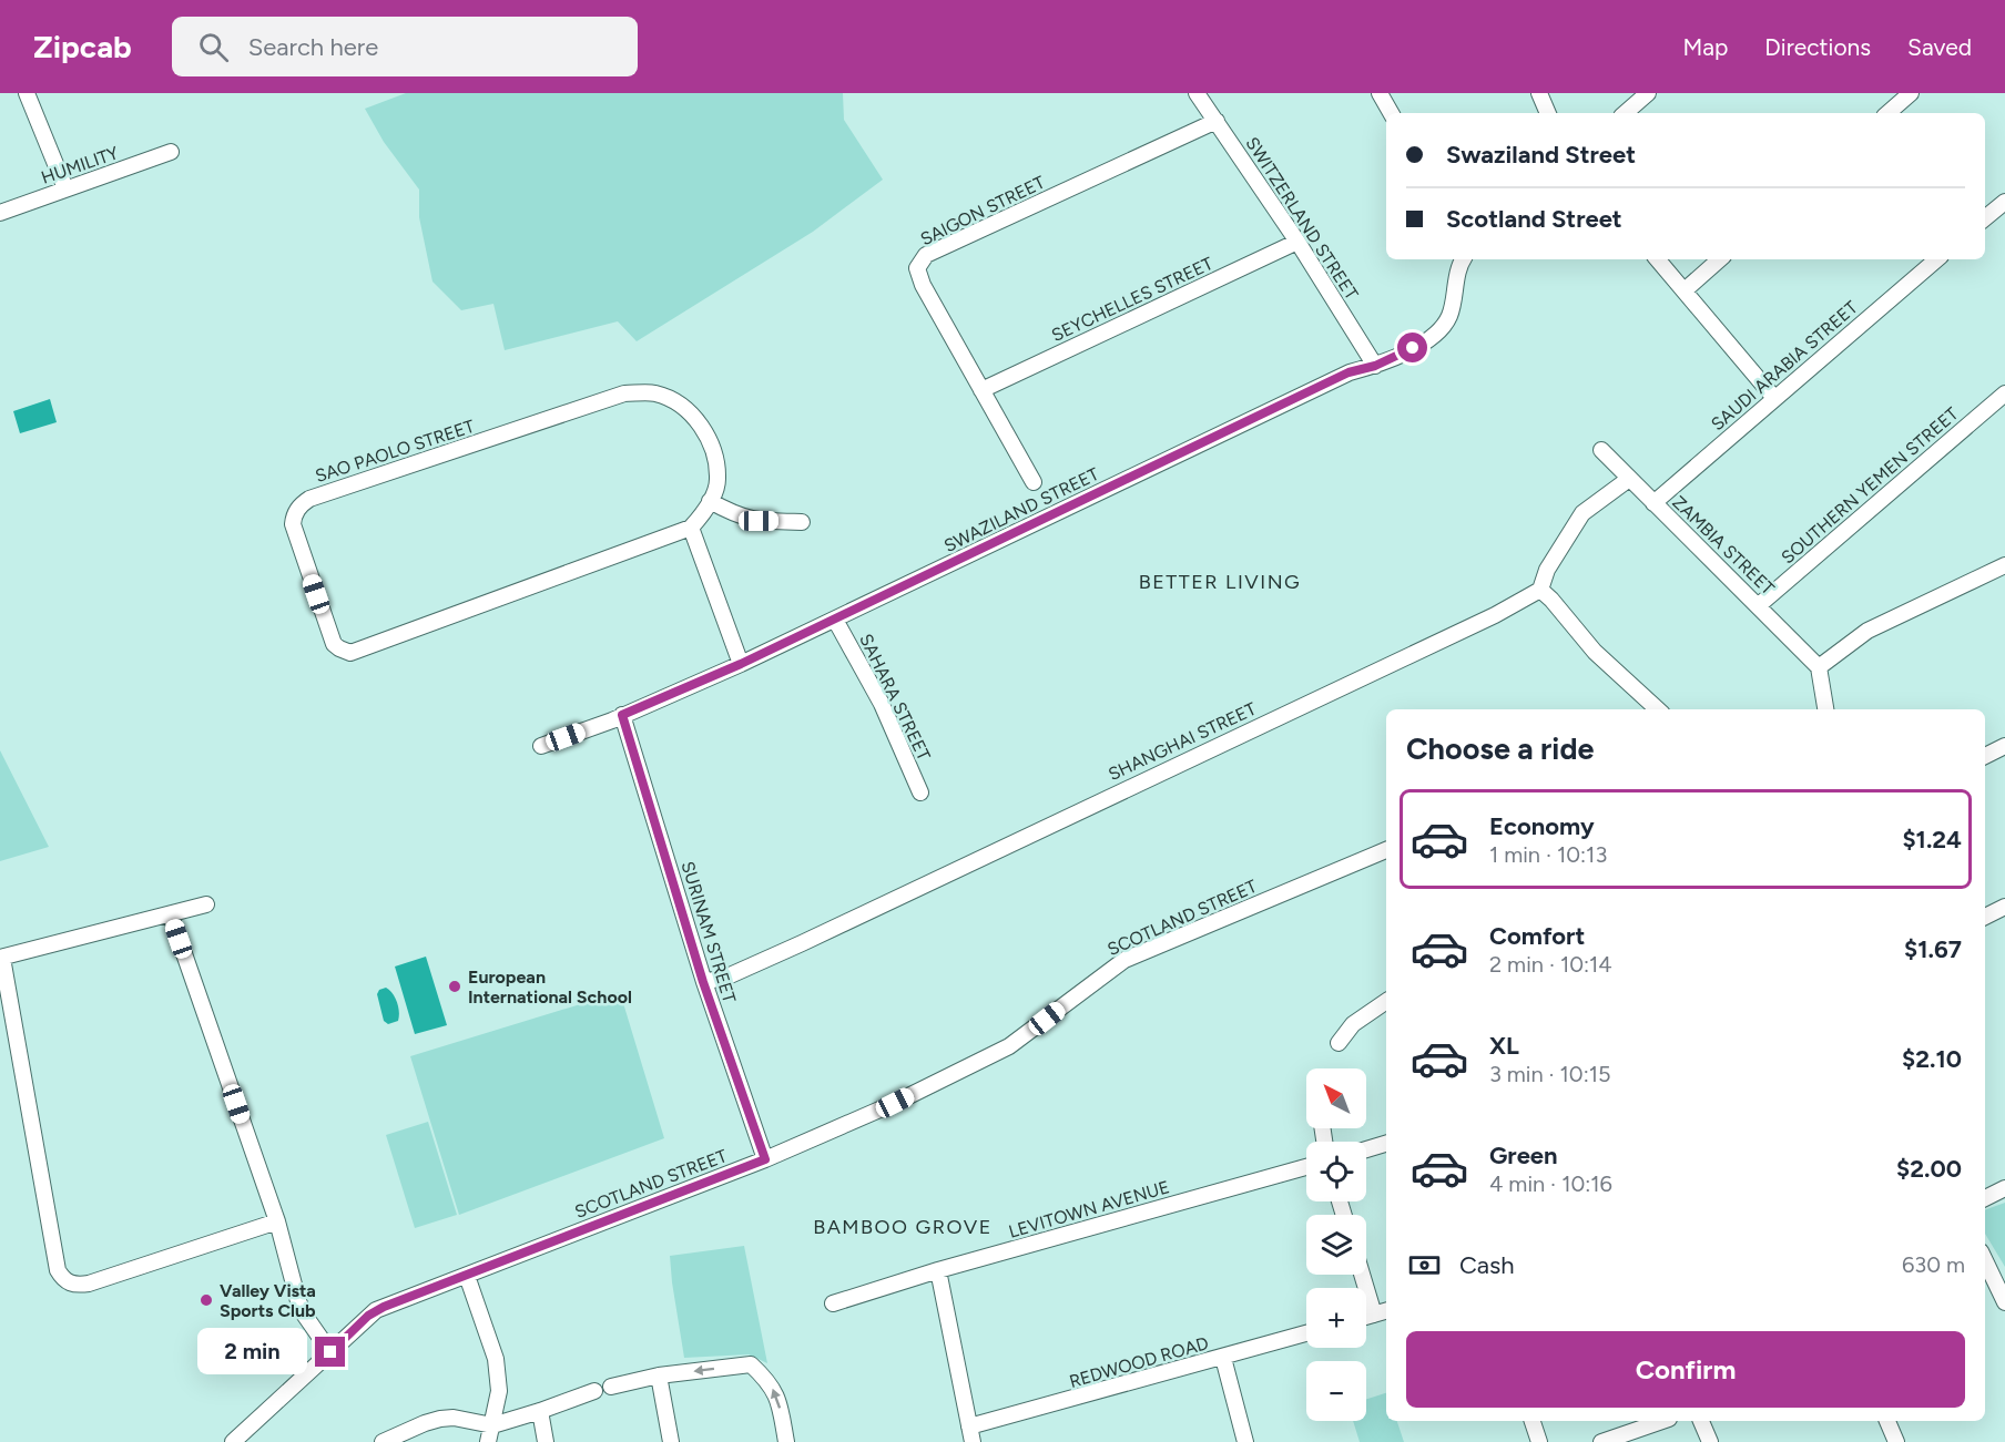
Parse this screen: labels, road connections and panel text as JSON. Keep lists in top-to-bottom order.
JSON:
{
  "streets": {
    "street": [
      "HUMILITY",
      "SAIGON STREET",
      "SWITZERLAND STREET",
      "SEYCHELLES STREET",
      "SAUDI ARABIA STREET",
      "SAO PAOLO STREET",
      "SOUTHERN YEMEN STREET",
      "SWAZILAND STREET",
      "ZAMBIA STREET",
      "SAHARA STREET",
      "SHANGHAI STREET",
      "SCOTLAND STREET",
      "SURINAM STREET",
      "LEVITOWN AVENUE",
      "REDWOOD ROAD"
    ]
  },
  "crossings": [
    ["SAIGON STREET", "SWITZERLAND STREET"],
    ["SAIGON STREET", "SEYCHELLES STREET"],
    ["SWITZERLAND STREET", "SEYCHELLES STREET"],
    ["SWITZERLAND STREET", "SWAZILAND STREET"],
    ["SAUDI ARABIA STREET", "ZAMBIA STREET"],
    ["SOUTHERN YEMEN STREET", "ZAMBIA STREET"],
    ["SWAZILAND STREET", "SAHARA STREET"],
    ["SWAZILAND STREET", "SURINAM STREET"],
    ["SHANGHAI STREET", "SURINAM STREET"],
    ["SCOTLAND STREET", "SURINAM STREET"]
  ],
  "districts": ["BETTER LIVING", "BAMBOO GROVE"],
  "places": ["European International School", "Valley Vista Sports Club"],
  "north": "top left",
  "page": {
    "header": "Zipcab",
    "search": "Search here",
    "nav": ["Map", "Directions", "Saved"],
    "banner": ["Swaziland Street", "Scotland Street"],
    "heading": "Choose a ride",
    "list": [
      {
        "name": "Economy",
        "note": "1 min · 10:13",
        "value": "$1.24"
      },
      {
        "name": "Comfort",
        "note": "2 min · 10:14",
        "value": "$1.67"
      },
      {
        "name": "XL",
        "note": "3 min · 10:15",
        "value": "$2.10"
      },
      {
        "name": "Green",
        "note": "4 min · 10:16",
        "value": "$2.00"
      }
    ],
    "map_buttons": ["+", "−"],
    "pay": ["Cash", "630 m"],
    "buttons": "Confirm",
    "bubble": "2 min"
  }
}
